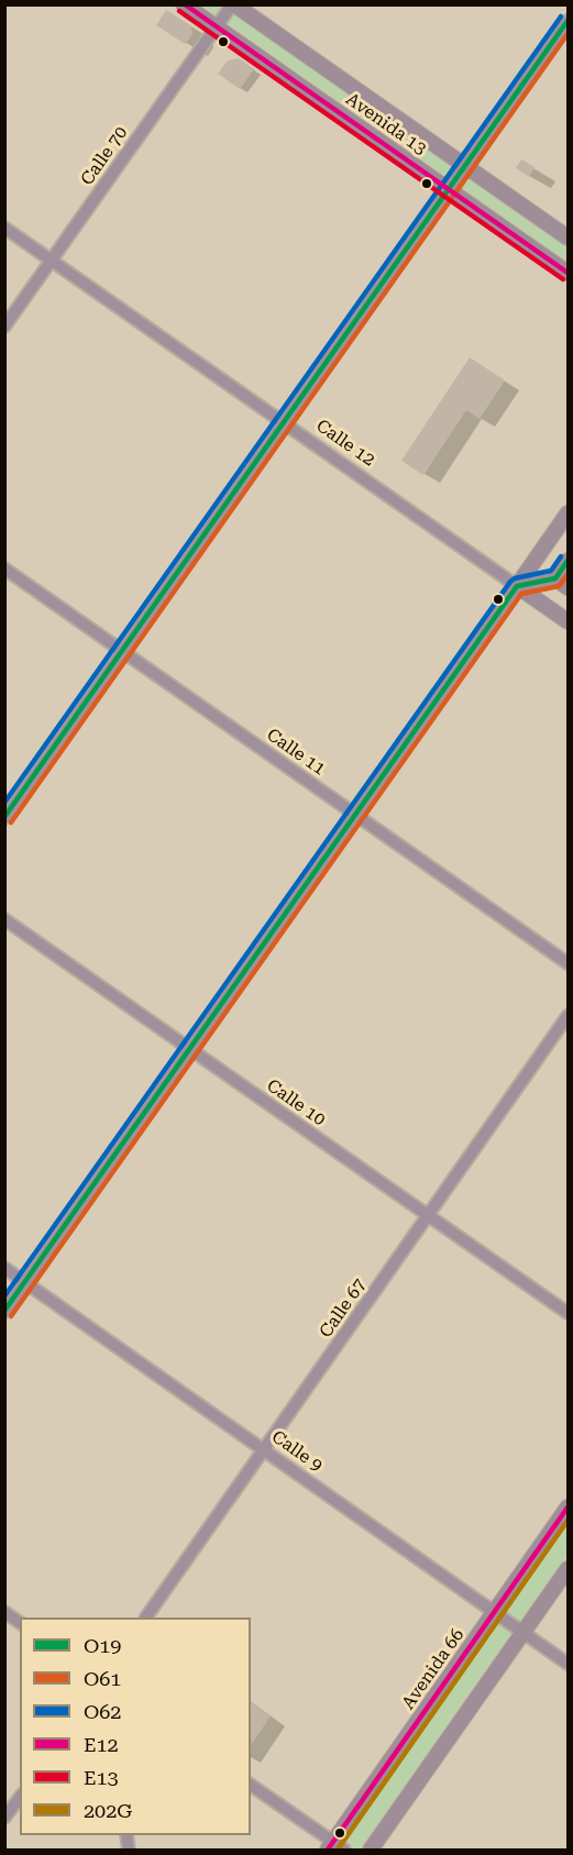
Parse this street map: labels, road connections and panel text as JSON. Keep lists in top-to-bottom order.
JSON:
{
  "streets": {
    "main road": ["Avenida 13", "Calle 12", "Avenida 66"],
    "street": [
      "Calle 70",
      "Calle 11",
      "Calle 10",
      "Calle 67",
      "Calle 9"
    ]
  },
  "crossings": [
    ["Avenida 13", "Calle 70"],
    ["Calle 70", "Calle 12"],
    ["Calle 10", "Calle 67"],
    ["Calle 67", "Calle 9"],
    ["Calle 9", "Avenida 66"]
  ],
  "lines": [
    "transit line E12",
    "transit line E13",
    "transit line O62",
    "transit line O19",
    "transit line O61",
    "transit line 202G"
  ],
  "legend": [
    "O19",
    "O61",
    "O62",
    "E12",
    "E13",
    "202G"
  ]
}
